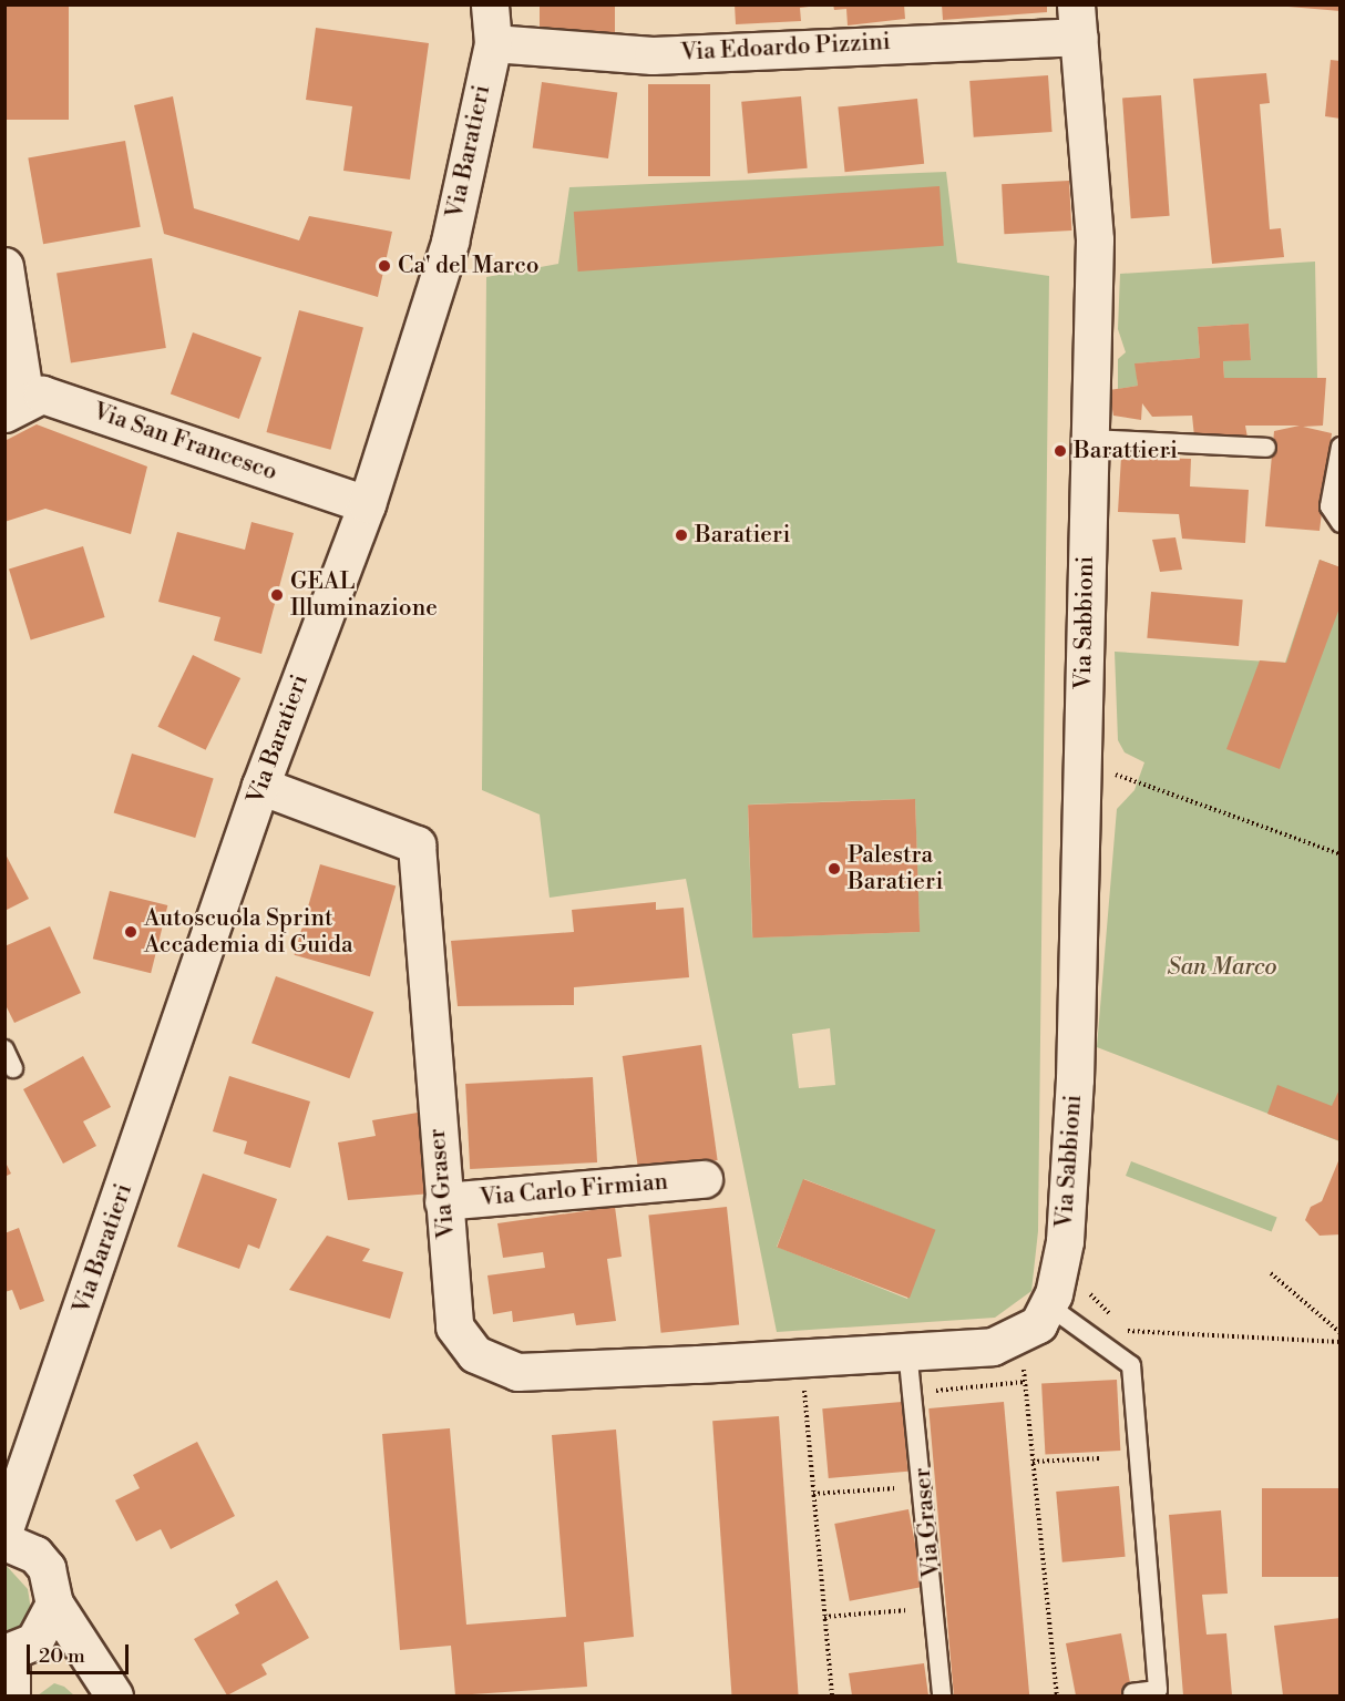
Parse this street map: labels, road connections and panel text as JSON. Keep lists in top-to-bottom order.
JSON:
{
  "streets": {
    "street": [
      "Via Edoardo Pizzini",
      "Via Baratieri",
      "Via San Francesco",
      "Via Sabbioni",
      "Via Graser",
      "Via Carlo Firmian"
    ]
  },
  "crossings": [
    ["Via Edoardo Pizzini", "Via Baratieri"],
    ["Via Edoardo Pizzini", "Via Sabbioni"],
    ["Via Baratieri", "Via San Francesco"],
    ["Via Baratieri", "Via Graser"],
    ["Via Sabbioni", "Via Graser"],
    ["Via Graser", "Via Carlo Firmian"]
  ],
  "parks": ["San Marco"],
  "places": [
    "Ca' del Marco",
    "Barattieri",
    "Baratieri",
    "GEAL Illuminazione",
    "Palestra Baratieri",
    "Autoscuola Sprint Accademia di Guida"
  ],
  "scale_bar": "20 m"
}
